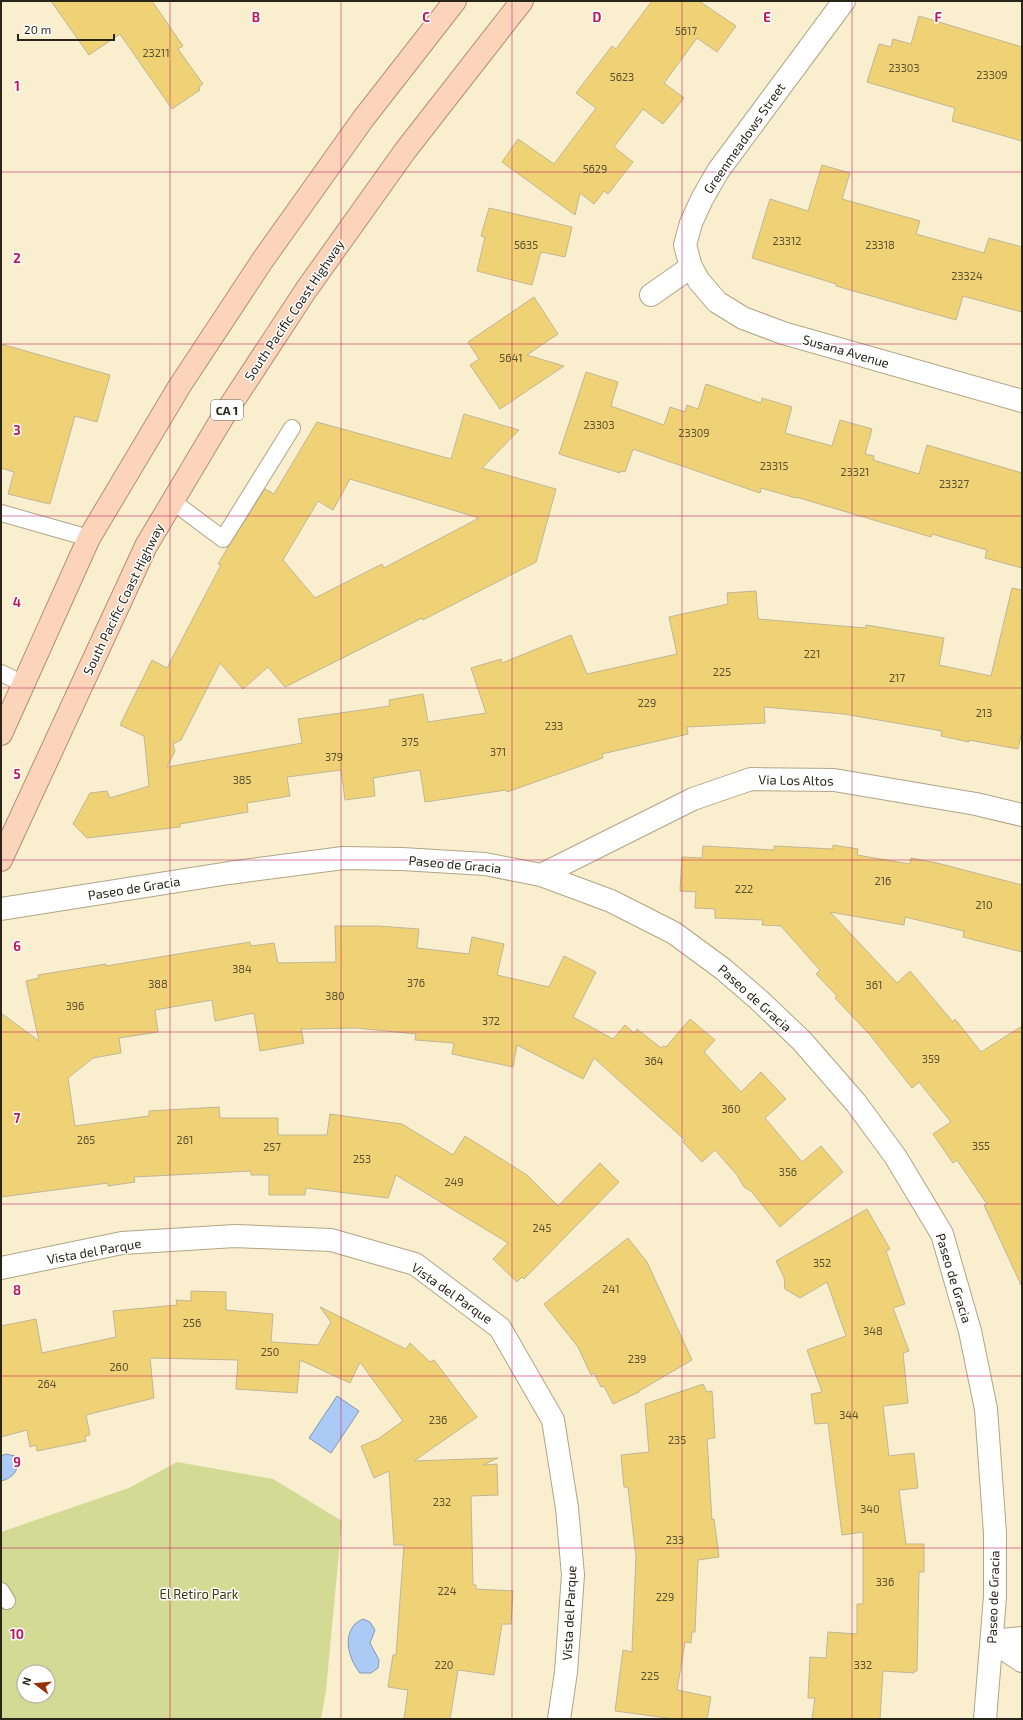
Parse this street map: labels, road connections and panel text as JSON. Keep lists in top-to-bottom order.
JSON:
{
  "streets": {
    "highway": ["South Pacific Coast Highway", "CA 1"],
    "street": [
      "Greenmeadows Street",
      "Susana Avenue",
      "Via Los Altos",
      "Paseo de Gracia",
      "Vista del Parque"
    ]
  },
  "crossings": [
    ["Greenmeadows Street", "Susana Avenue"],
    ["Via Los Altos", "Paseo de Gracia"]
  ],
  "parks": ["El Retiro Park"],
  "house_numbers": [
    "5617",
    "23211",
    "23303",
    "23309",
    "5623",
    "5629",
    "23312",
    "5635",
    "23318",
    "23324",
    "5641",
    "23303",
    "23309",
    "23315",
    "23321",
    "23327",
    "221",
    "225",
    "217",
    "229",
    "213",
    "233",
    "375",
    "371",
    "379",
    "385",
    "216",
    "222",
    "210",
    "384",
    "376",
    "388",
    "361",
    "380",
    "396",
    "372",
    "359",
    "364",
    "360",
    "265",
    "261",
    "355",
    "257",
    "253",
    "356",
    "249",
    "245",
    "352",
    "241",
    "256",
    "348",
    "250",
    "239",
    "260",
    "264",
    "344",
    "236",
    "235",
    "232",
    "340",
    "233",
    "336",
    "224",
    "229",
    "220",
    "332",
    "225"
  ],
  "scale_bar": "20 m",
  "north": "left",
  "grid": {
    "columns": [
      "B",
      "C",
      "D",
      "E",
      "F"
    ],
    "rows": [
      "1",
      "2",
      "3",
      "4",
      "5",
      "6",
      "7",
      "8",
      "9",
      "10"
    ]
  }
}
